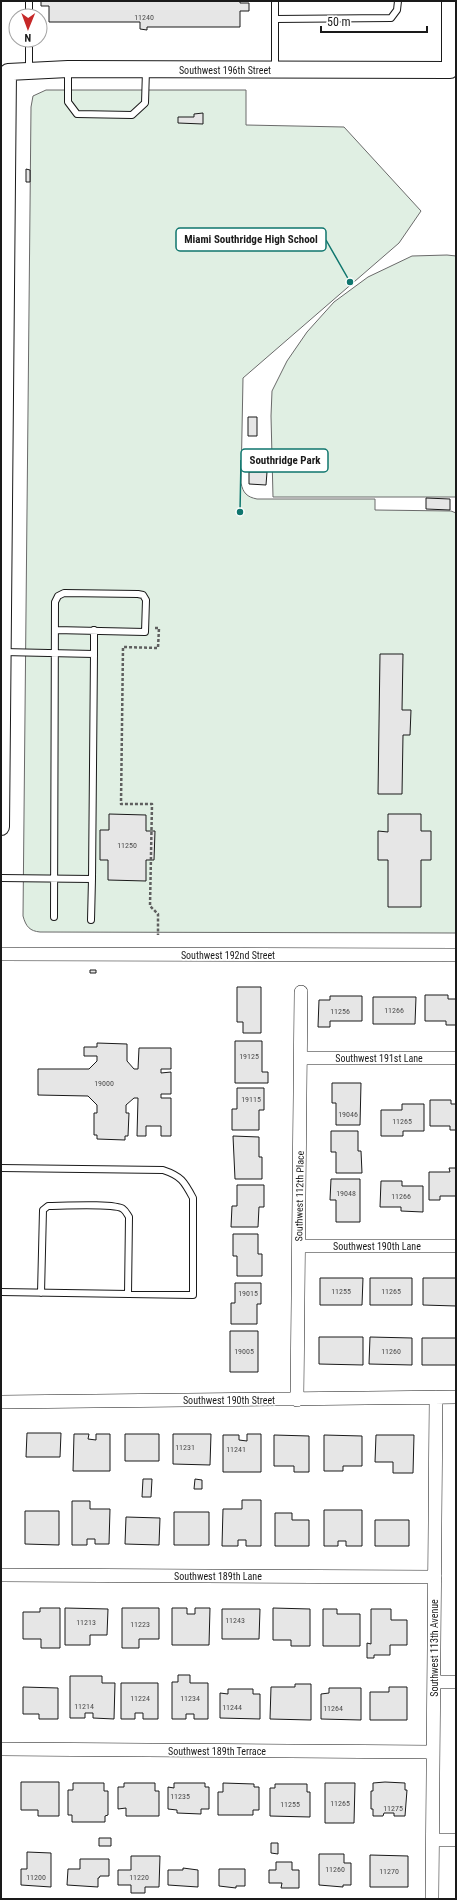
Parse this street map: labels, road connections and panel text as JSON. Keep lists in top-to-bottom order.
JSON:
{
  "streets": {
    "street": [
      "Southwest 196th Street",
      "Southwest 192nd Street",
      "Southwest 191st Lane",
      "Southwest 112th Place",
      "Southwest 190th Lane",
      "Southwest 190th Street",
      "Southwest 189th Lane",
      "Southwest 113th Avenue",
      "Southwest 189th Terrace"
    ]
  },
  "crossings": [
    ["Southwest 191st Lane", "Southwest 112th Place"],
    ["Southwest 112th Place", "Southwest 190th Lane"],
    ["Southwest 112th Place", "Southwest 190th Street"],
    ["Southwest 190th Street", "Southwest 113th Avenue"],
    ["Southwest 189th Lane", "Southwest 113th Avenue"],
    ["Southwest 113th Avenue", "Southwest 189th Terrace"]
  ],
  "places": ["Miami Southridge High School", "Southridge Park"],
  "house_numbers": [
    "11240",
    "11250",
    "11266",
    "11256",
    "19125",
    "19000",
    "19115",
    "19046",
    "11265",
    "19048",
    "11266",
    "11255",
    "11265",
    "19015",
    "19005",
    "11260",
    "11231",
    "11241",
    "11243",
    "11213",
    "11223",
    "11224",
    "11234",
    "11214",
    "11244",
    "11264",
    "11235",
    "11265",
    "11255",
    "11275",
    "11260",
    "11270",
    "11200",
    "11220"
  ],
  "scale_bar": "50 m",
  "north": "bottom"
}
